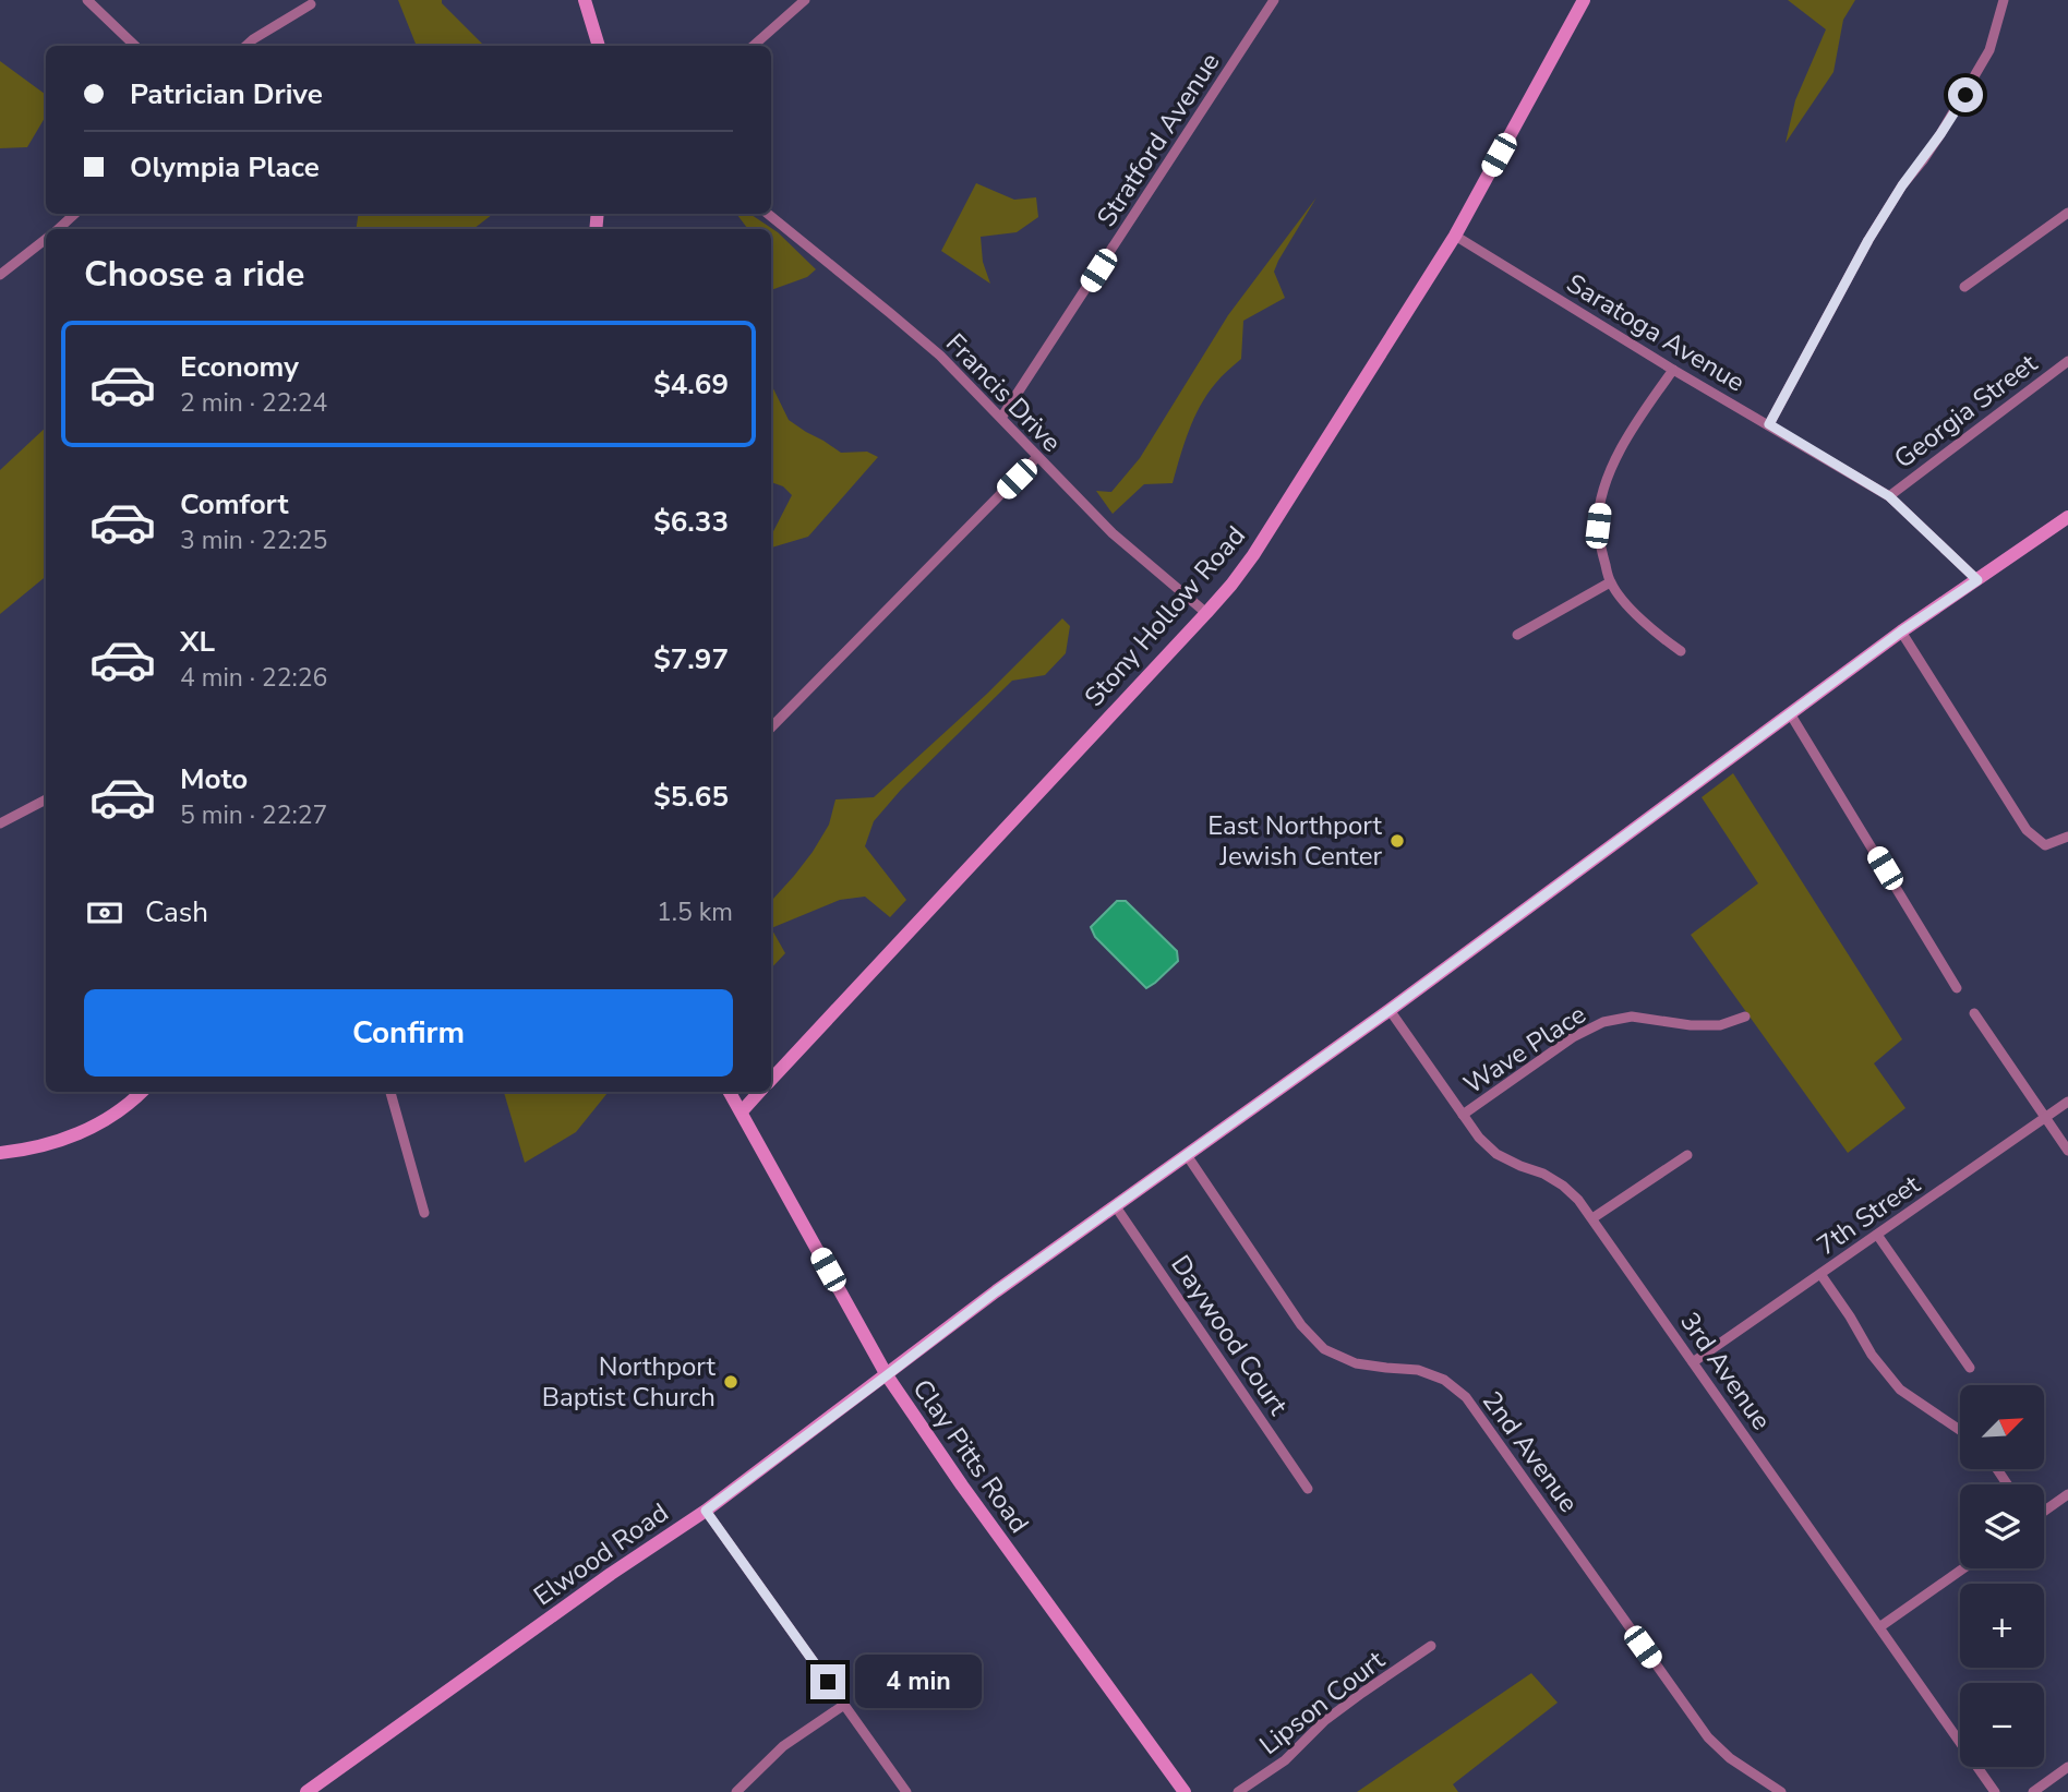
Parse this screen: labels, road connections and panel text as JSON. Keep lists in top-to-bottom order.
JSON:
{
  "streets": {
    "street": [
      "Stratford Avenue",
      "Saratoga Avenue",
      "Francis Drive",
      "Georgia Street",
      "Stony Hollow Road",
      "Wave Place",
      "7th Street",
      "Daywood Court",
      "3rd Avenue",
      "2nd Avenue",
      "Clay Pitts Road",
      "Elwood Road",
      "Lipson Court"
    ]
  },
  "crossings": [
    ["Stratford Avenue", "Francis Drive"],
    ["Saratoga Avenue", "Georgia Street"],
    ["Saratoga Avenue", "Stony Hollow Road"],
    ["Saratoga Avenue", "Elwood Road"],
    ["Francis Drive", "Stony Hollow Road"],
    ["Wave Place", "3rd Avenue"],
    ["7th Street", "3rd Avenue"],
    ["Daywood Court", "Elwood Road"],
    ["3rd Avenue", "Elwood Road"],
    ["2nd Avenue", "Elwood Road"],
    ["Clay Pitts Road", "Elwood Road"]
  ],
  "places": ["East Northport Jewish Center", "Northport Baptist Church"],
  "north": "top right",
  "page": {
    "banner": ["Patrician Drive", "Olympia Place"],
    "heading": "Choose a ride",
    "list": [
      {
        "name": "Economy",
        "note": "2 min · 22:24",
        "value": "$4.69"
      },
      {
        "name": "Comfort",
        "note": "3 min · 22:25",
        "value": "$6.33"
      },
      {
        "name": "XL",
        "note": "4 min · 22:26",
        "value": "$7.97"
      },
      {
        "name": "Moto",
        "note": "5 min · 22:27",
        "value": "$5.65"
      }
    ],
    "pay": ["Cash", "1.5 km"],
    "buttons": "Confirm",
    "map_buttons": ["+", "−"],
    "bubble": "4 min"
  }
}
